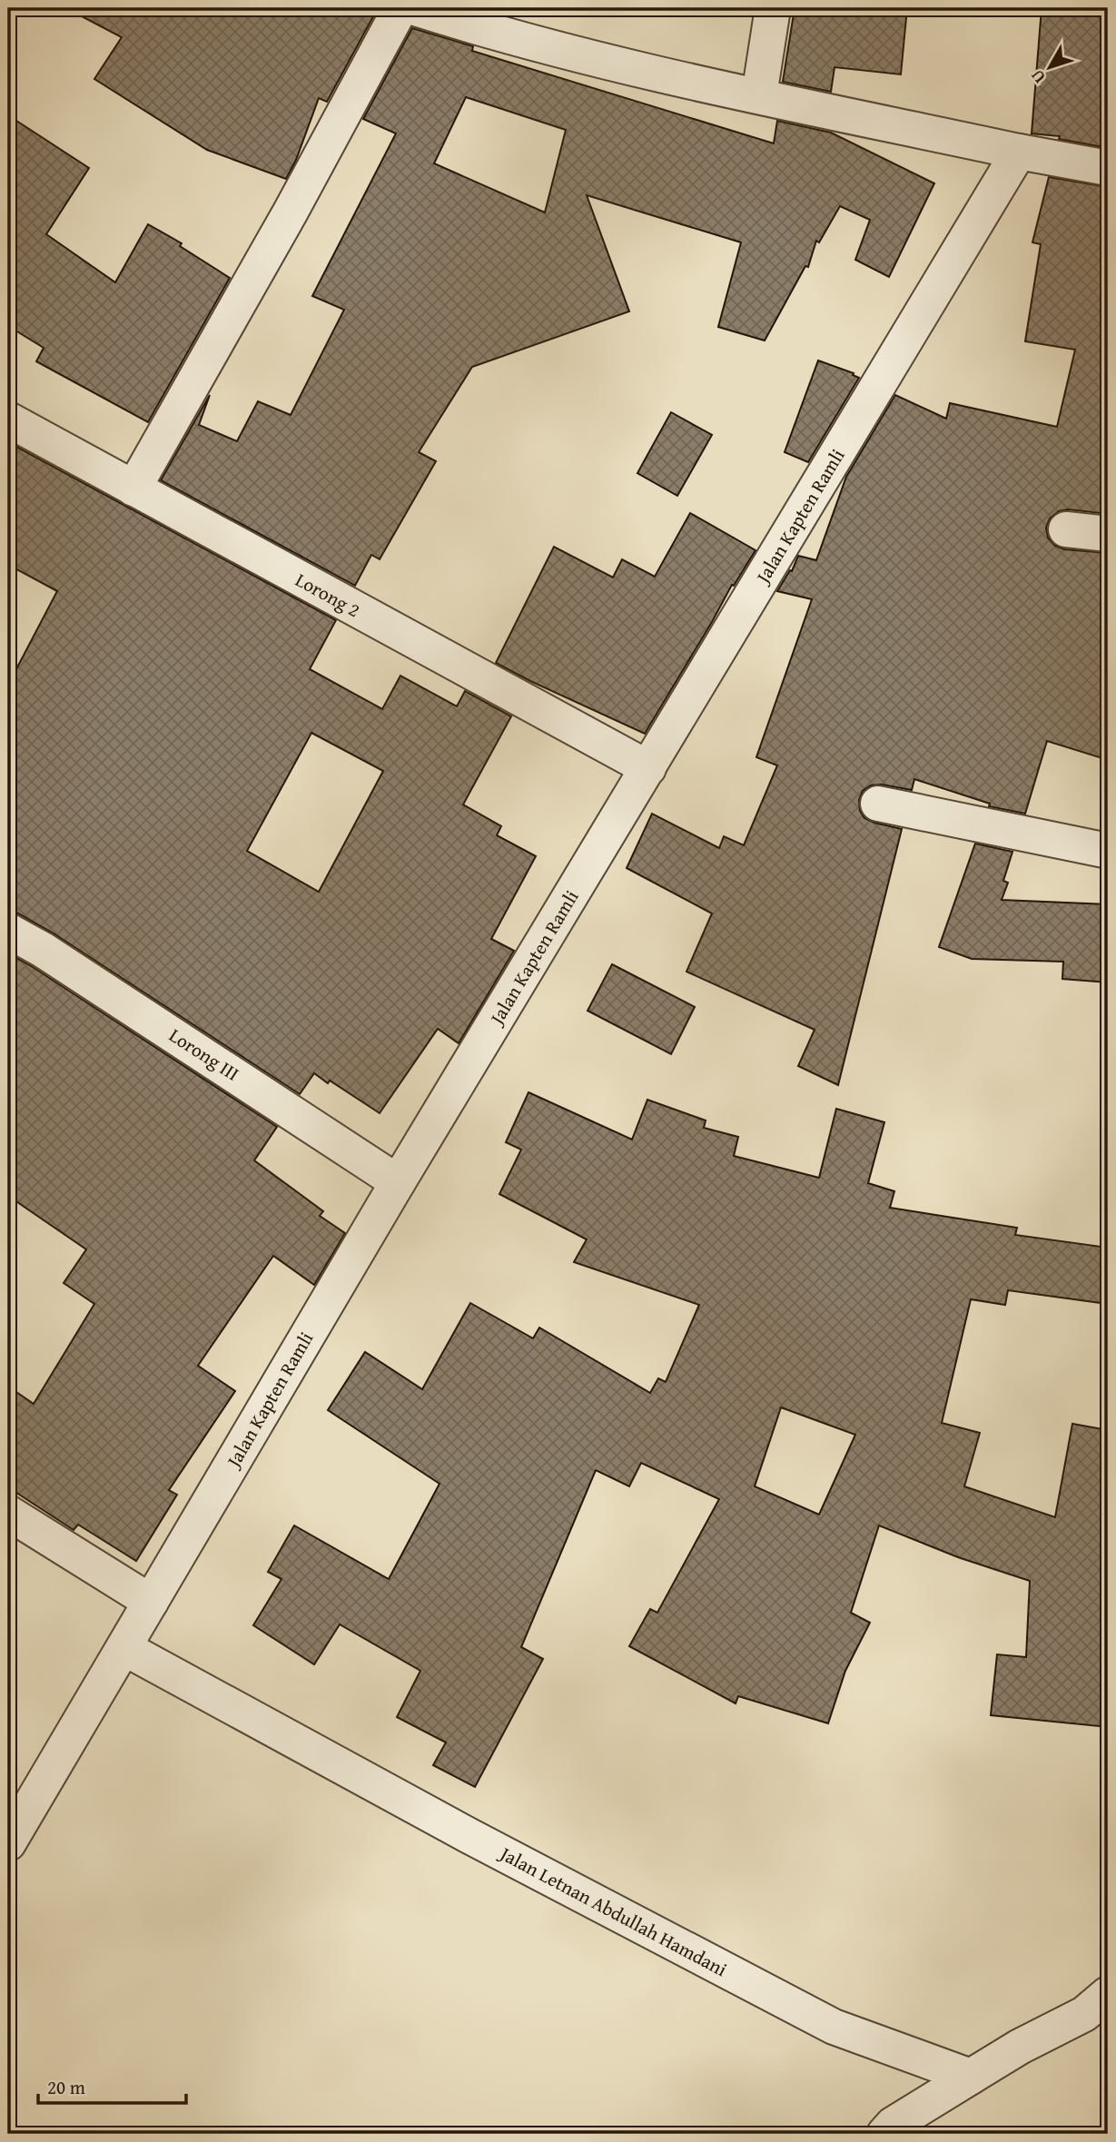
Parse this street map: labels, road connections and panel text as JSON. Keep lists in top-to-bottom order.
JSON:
{
  "streets": {
    "street": [
      "Jalan Kapten Ramli",
      "Lorong 2",
      "Lorong III",
      "Jalan Letnan Abdullah Hamdani"
    ]
  },
  "crossings": [
    ["Jalan Kapten Ramli", "Lorong 2"],
    ["Jalan Kapten Ramli", "Lorong III"],
    ["Jalan Kapten Ramli", "Jalan Letnan Abdullah Hamdani"]
  ],
  "scale_bar": "20 m",
  "north": "bottom left"
}
